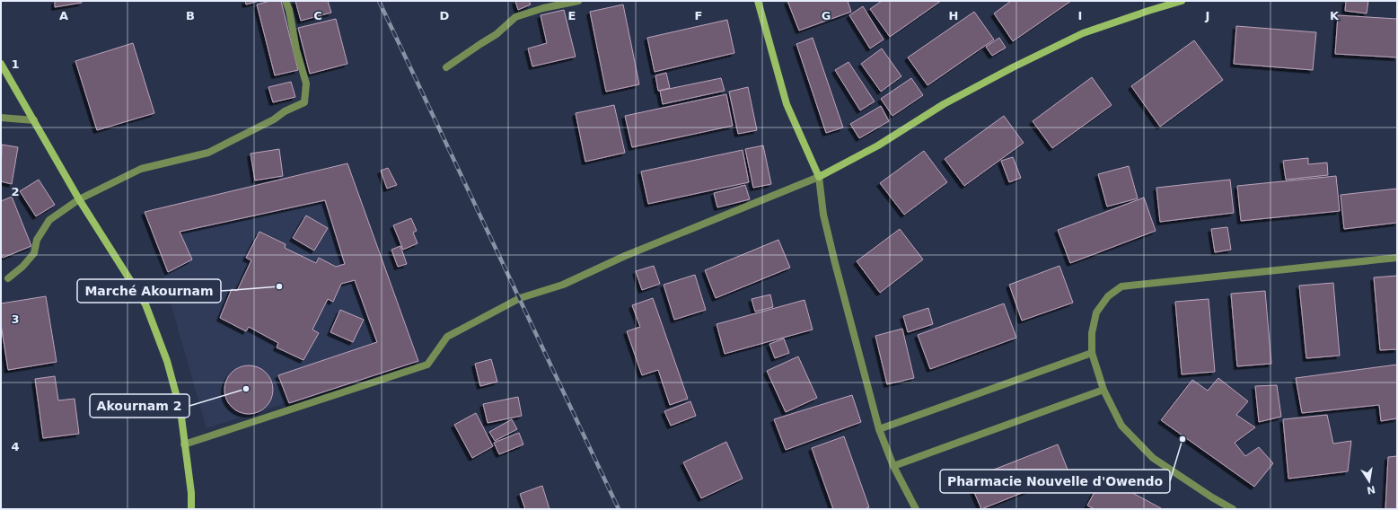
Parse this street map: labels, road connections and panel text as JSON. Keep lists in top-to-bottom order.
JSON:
{
  "places": ["Marché Akournam", "Akournam 2", "Pharmacie Nouvelle d'Owendo"],
  "north": "bottom",
  "grid": {
    "columns": [
      "A",
      "B",
      "C",
      "D",
      "E",
      "F",
      "G",
      "H",
      "I",
      "J",
      "K"
    ],
    "rows": [
      "1",
      "2",
      "3",
      "4"
    ]
  }
}
